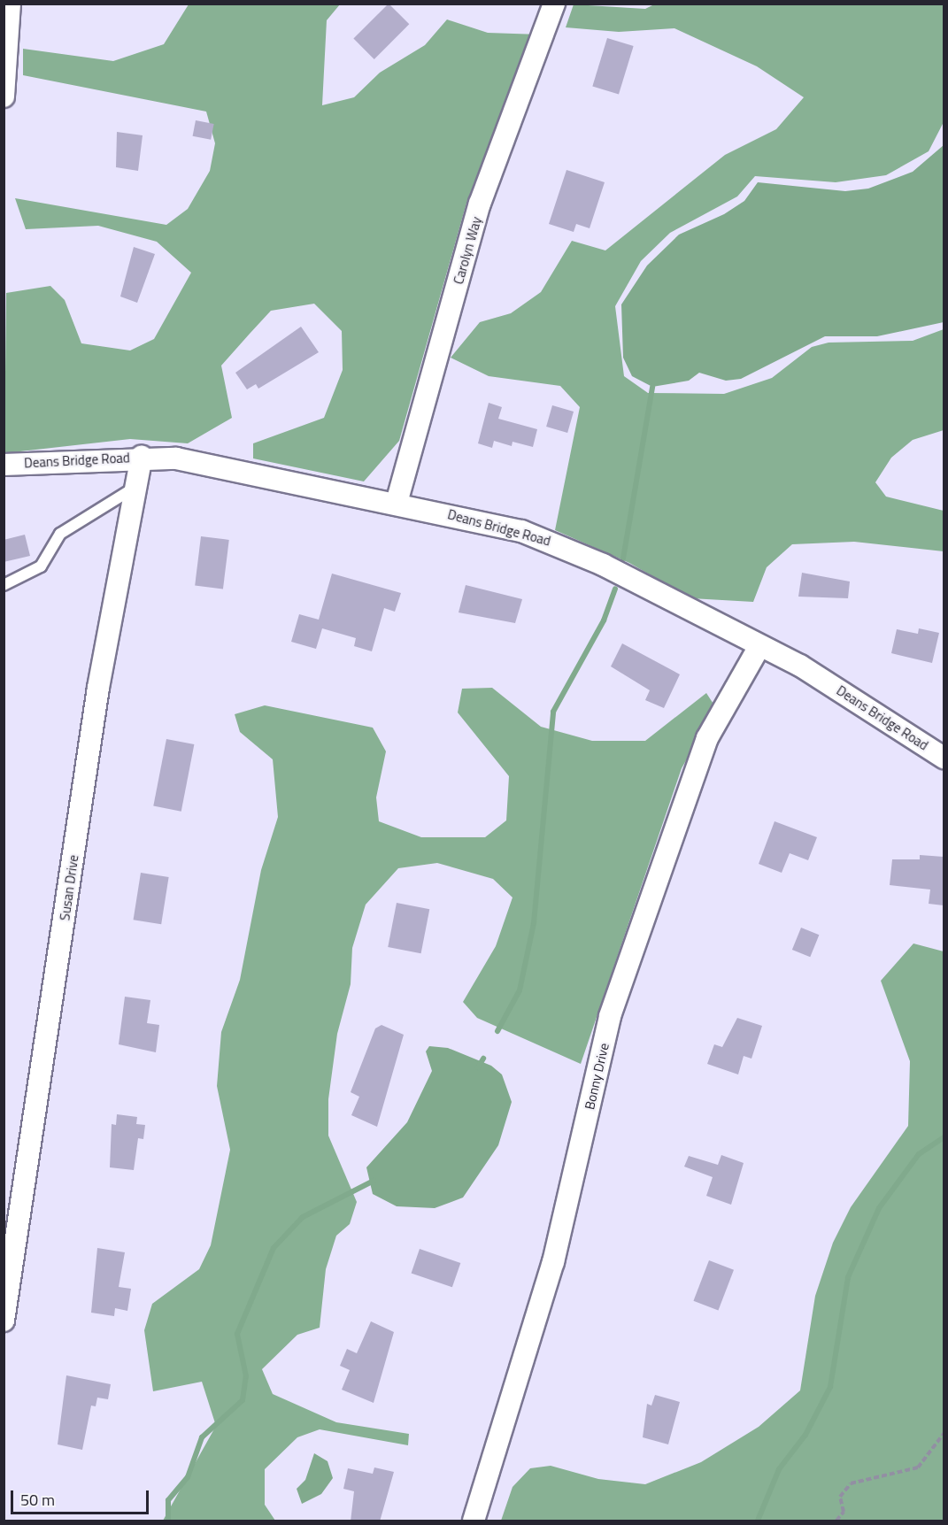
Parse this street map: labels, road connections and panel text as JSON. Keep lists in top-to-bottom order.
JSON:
{
  "streets": {
    "street": [
      "Carolyn Way",
      "Deans Bridge Road",
      "Susan Drive",
      "Bonny Drive"
    ]
  },
  "crossings": [
    ["Carolyn Way", "Deans Bridge Road"],
    ["Deans Bridge Road", "Susan Drive"],
    ["Deans Bridge Road", "Bonny Drive"]
  ],
  "scale_bar": "50 m"
}
